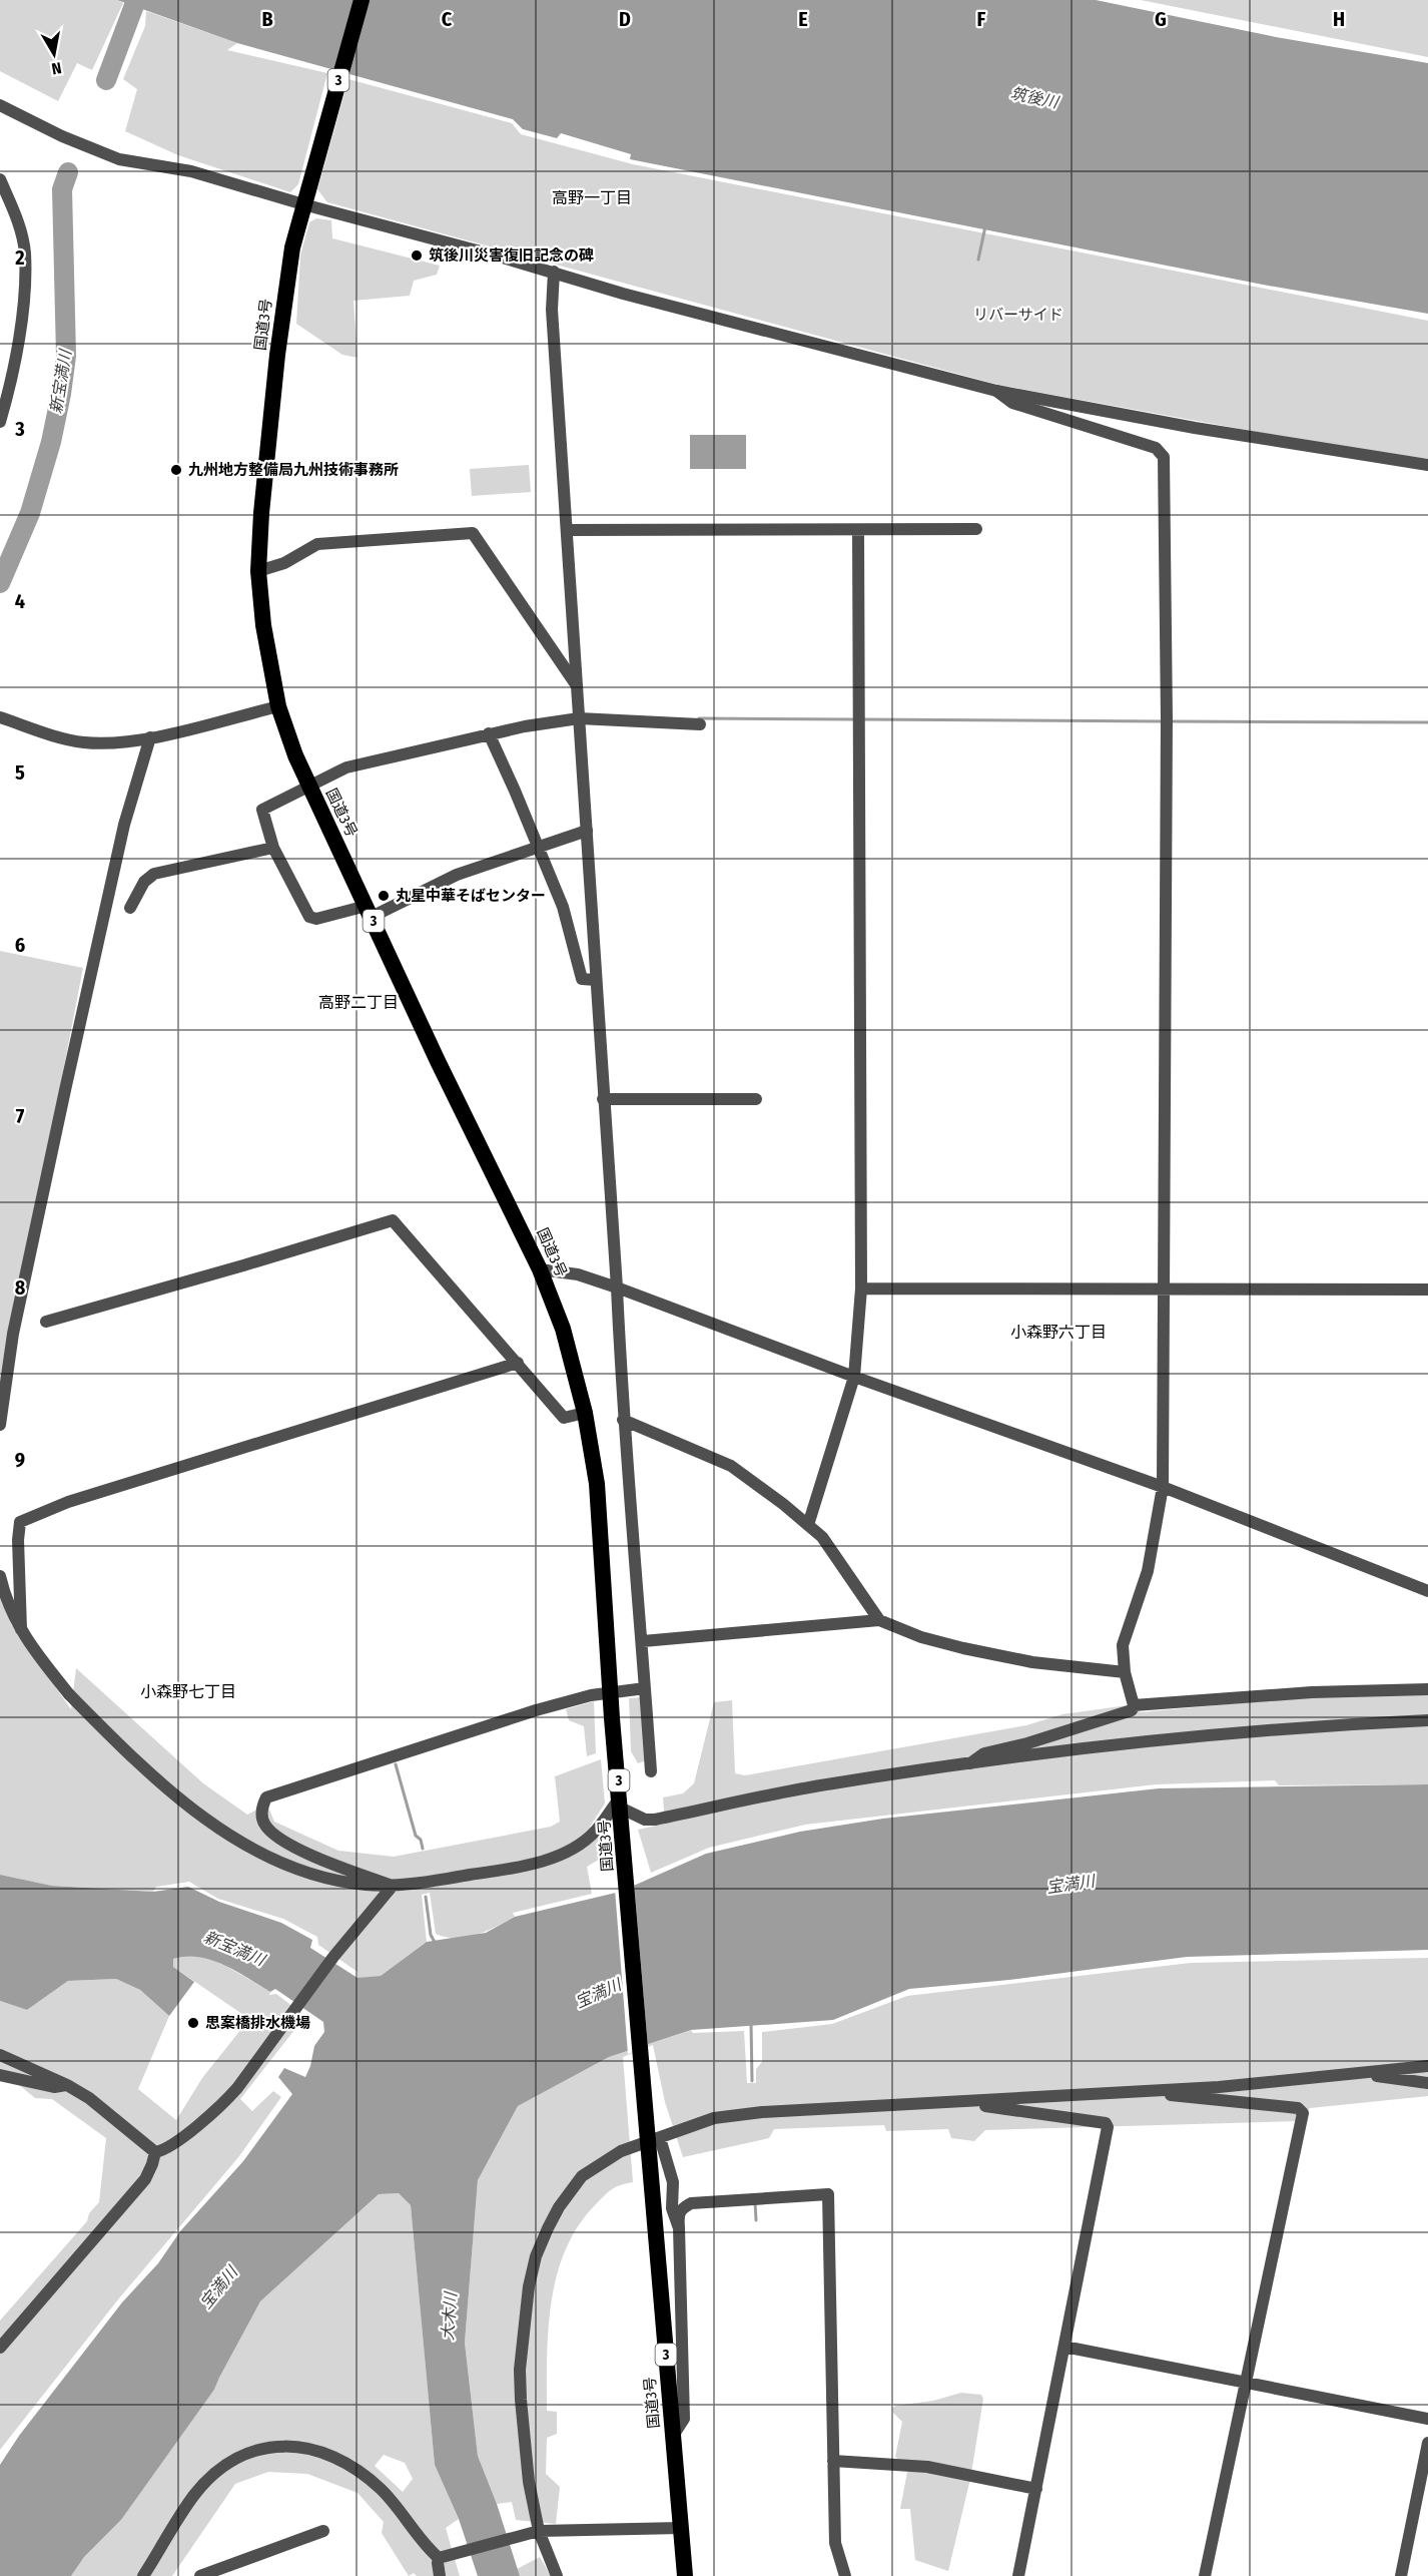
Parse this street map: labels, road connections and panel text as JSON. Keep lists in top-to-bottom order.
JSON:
{
  "streets": {
    "highway": ["3", "国道3号"]
  },
  "districts": [
    "高野一丁目",
    "高野二丁目",
    "小森野六丁目",
    "小森野七丁目"
  ],
  "water": [
    "筑後川",
    "新宝満川",
    "宝満川",
    "大木川"
  ],
  "parks": ["リバーサイド"],
  "places": [
    "筑後川災害復旧記念の碑",
    "九州地方整備局九州技術事務所",
    "丸星中華そばセンター",
    "思案橋排水機場"
  ],
  "north": "bottom",
  "grid": {
    "columns": [
      "B",
      "C",
      "D",
      "E",
      "F",
      "G",
      "H"
    ],
    "rows": [
      "2",
      "3",
      "4",
      "5",
      "6",
      "7",
      "8",
      "9"
    ]
  }
}
